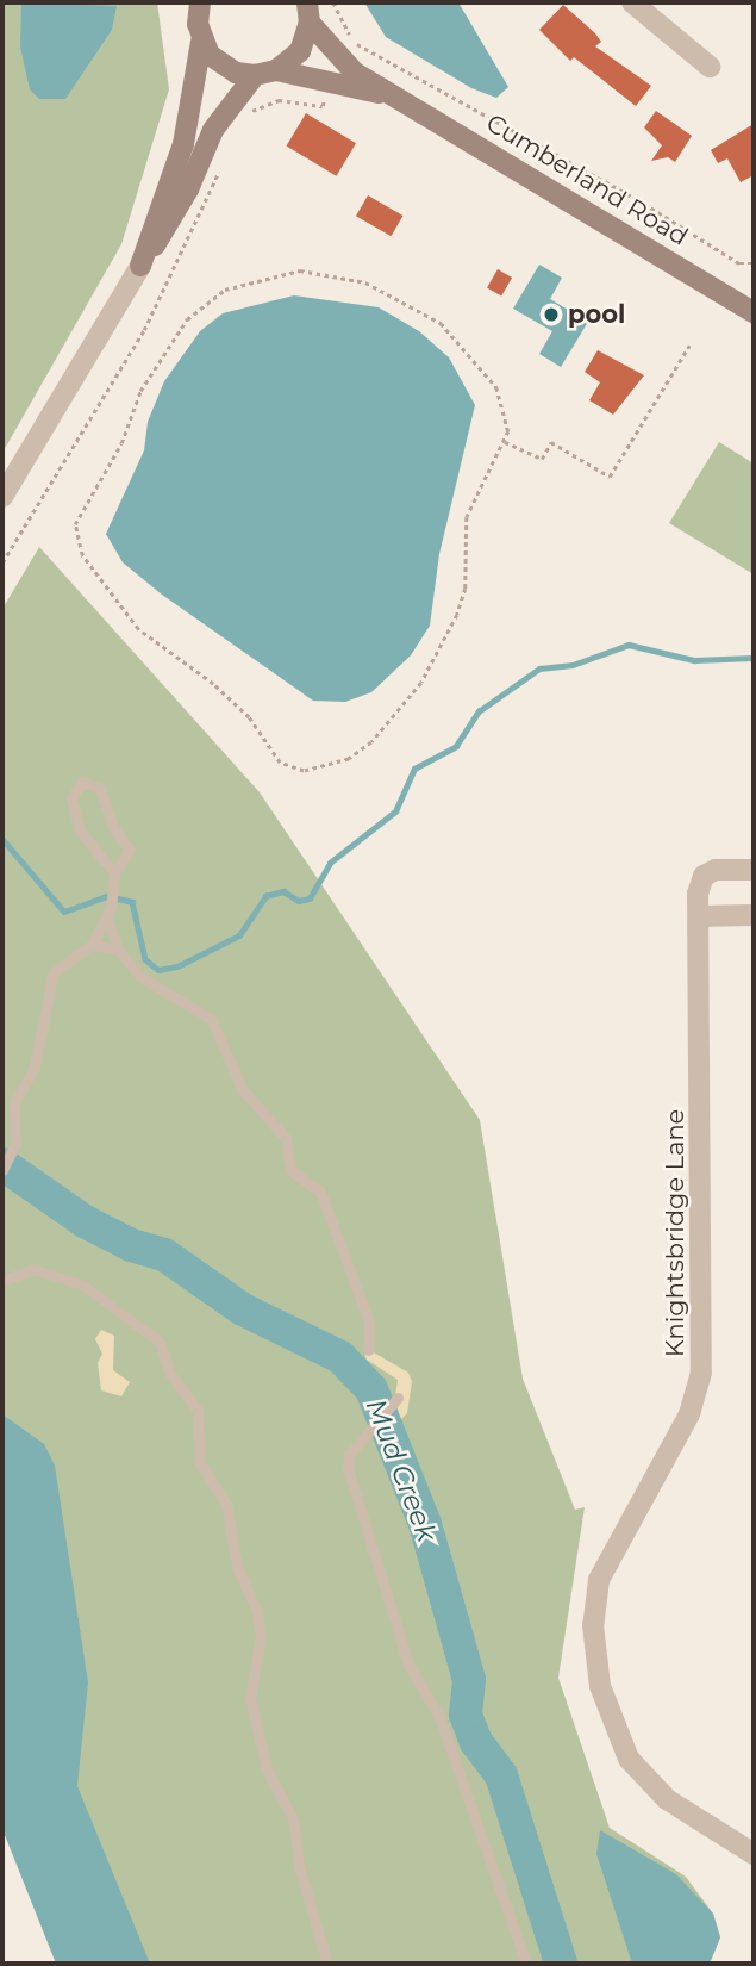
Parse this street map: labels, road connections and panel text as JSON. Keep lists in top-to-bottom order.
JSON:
{
  "streets": {
    "main road": ["Cumberland Road"],
    "street": ["Knightsbridge Lane"]
  },
  "water": ["Mud Creek"],
  "places": ["pool"]
}
